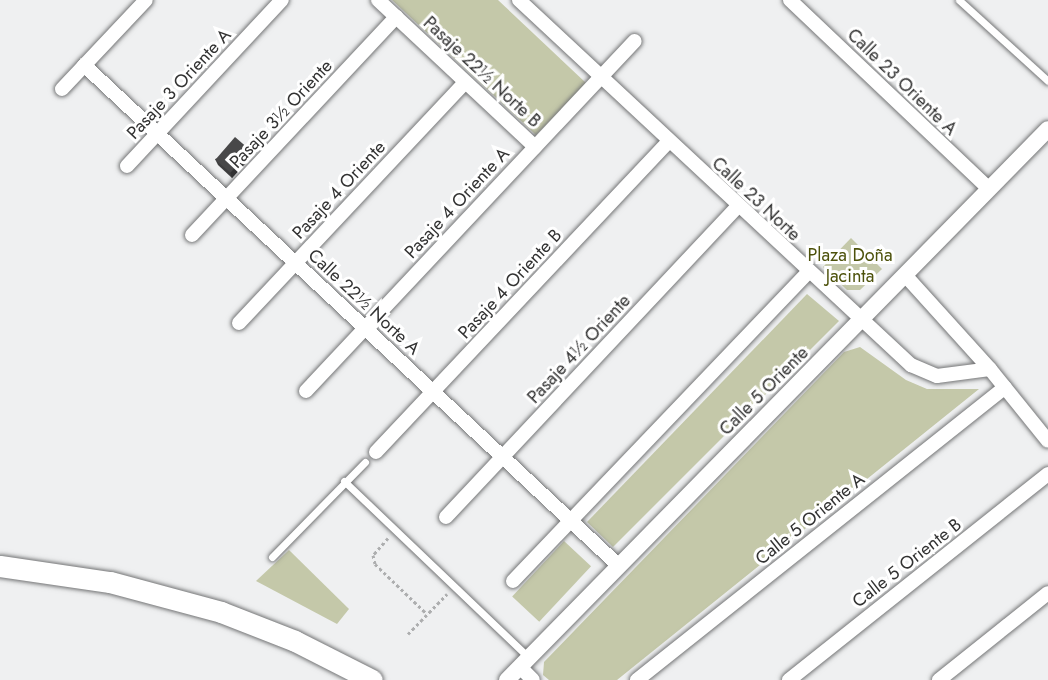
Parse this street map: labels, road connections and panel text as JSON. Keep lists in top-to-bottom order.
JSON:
{
  "streets": {
    "street": [
      "Pasaje 22½ Norte B",
      "Calle 23 Oriente A",
      "Pasaje 3 Oriente A",
      "Pasaje 3½ Oriente",
      "Pasaje 4 Oriente",
      "Calle 23 Norte",
      "Pasaje 4 Oriente A",
      "Pasaje 4 Oriente B",
      "Calle 22½ Norte A",
      "Pasaje 4½ Oriente",
      "Calle 5 Oriente",
      "Calle 5 Oriente A",
      "Calle 5 Oriente B"
    ]
  },
  "crossings": [
    ["Pasaje 22½ Norte B", "Pasaje 3½ Oriente"],
    ["Pasaje 22½ Norte B", "Pasaje 4 Oriente"],
    ["Pasaje 22½ Norte B", "Pasaje 4 Oriente A"],
    ["Calle 23 Oriente A", "Calle 5 Oriente"],
    ["Pasaje 3 Oriente A", "Calle 22½ Norte A"],
    ["Pasaje 3½ Oriente", "Calle 22½ Norte A"],
    ["Pasaje 4 Oriente", "Calle 22½ Norte A"],
    ["Calle 23 Norte", "Pasaje 4 Oriente A"],
    ["Calle 23 Norte", "Pasaje 4 Oriente B"],
    ["Calle 23 Norte", "Pasaje 4½ Oriente"],
    ["Calle 23 Norte", "Calle 5 Oriente"],
    ["Pasaje 4 Oriente A", "Calle 22½ Norte A"],
    ["Pasaje 4 Oriente B", "Calle 22½ Norte A"],
    ["Calle 22½ Norte A", "Pasaje 4½ Oriente"],
    ["Calle 22½ Norte A", "Calle 5 Oriente"]
  ],
  "parks": ["Plaza Doña Jacinta"]
}
